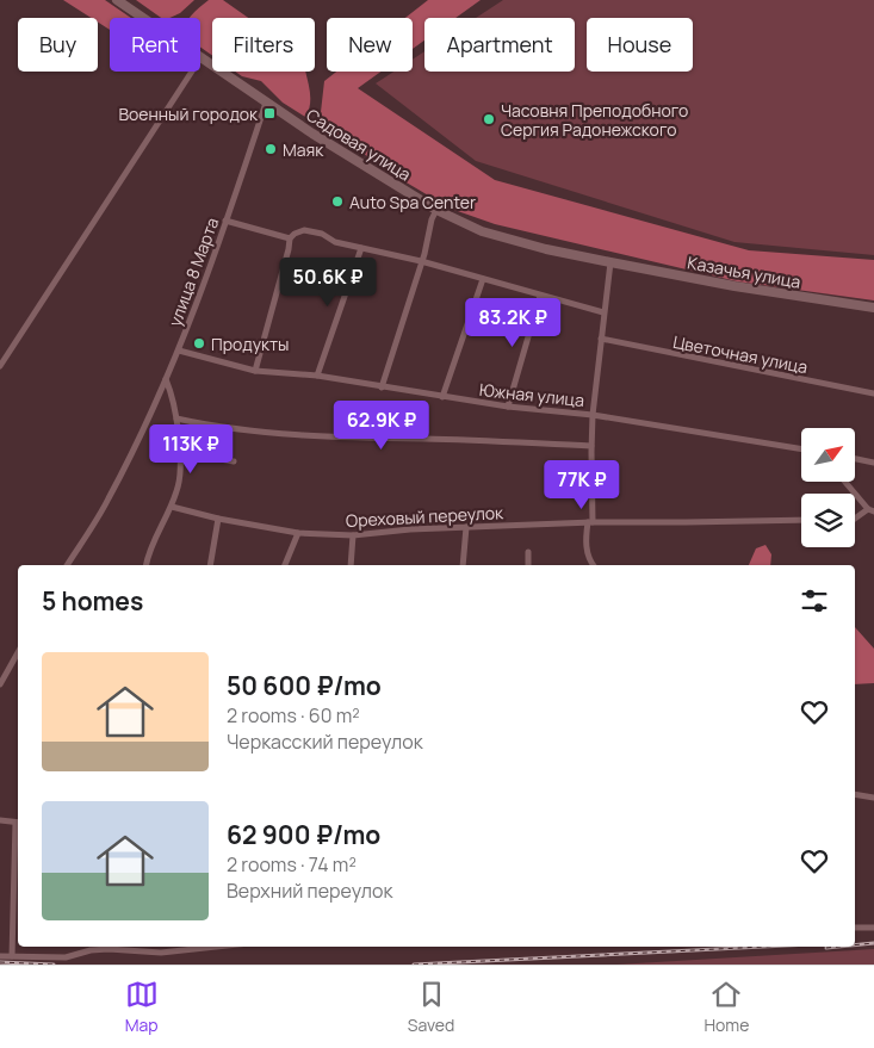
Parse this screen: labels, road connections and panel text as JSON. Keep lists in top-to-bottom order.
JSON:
{
  "streets": {
    "main road": ["Садовая улица", "Казачья улица"],
    "street": [
      "улица 8 Марта",
      "Цветочная улица",
      "Южная улица",
      "Ореховый переулок"
    ]
  },
  "crossings": [
    ["Садовая улица", "улица 8 Марта"],
    ["Садовая улица", "Казачья улица"],
    ["улица 8 Марта", "Южная улица"]
  ],
  "places": {
    "transit": ["Военный городок"],
    "other": [
      "Часовня Преподобного Сергия Радонежского",
      "Маяк",
      "Auto Spa Center",
      "Продукты"
    ]
  },
  "north": "top right",
  "page": {
    "chip": [
      "Buy",
      "Rent",
      "Filters",
      "New",
      "Apartment",
      "House"
    ],
    "price": [
      "50.6K ₽",
      "83.2K ₽",
      "62.9K ₽",
      "113K ₽",
      "77K ₽"
    ],
    "heading": "5 homes",
    "list": [
      {
        "name": "50 600 ₽/mo",
        "note": "2 rooms · 60 m² · Черкасский переулок"
      },
      {
        "name": "62 900 ₽/mo",
        "note": "2 rooms · 74 m² · Верхний переулок"
      }
    ],
    "tabs": ["Map", "Saved", "Home"]
  }
}
